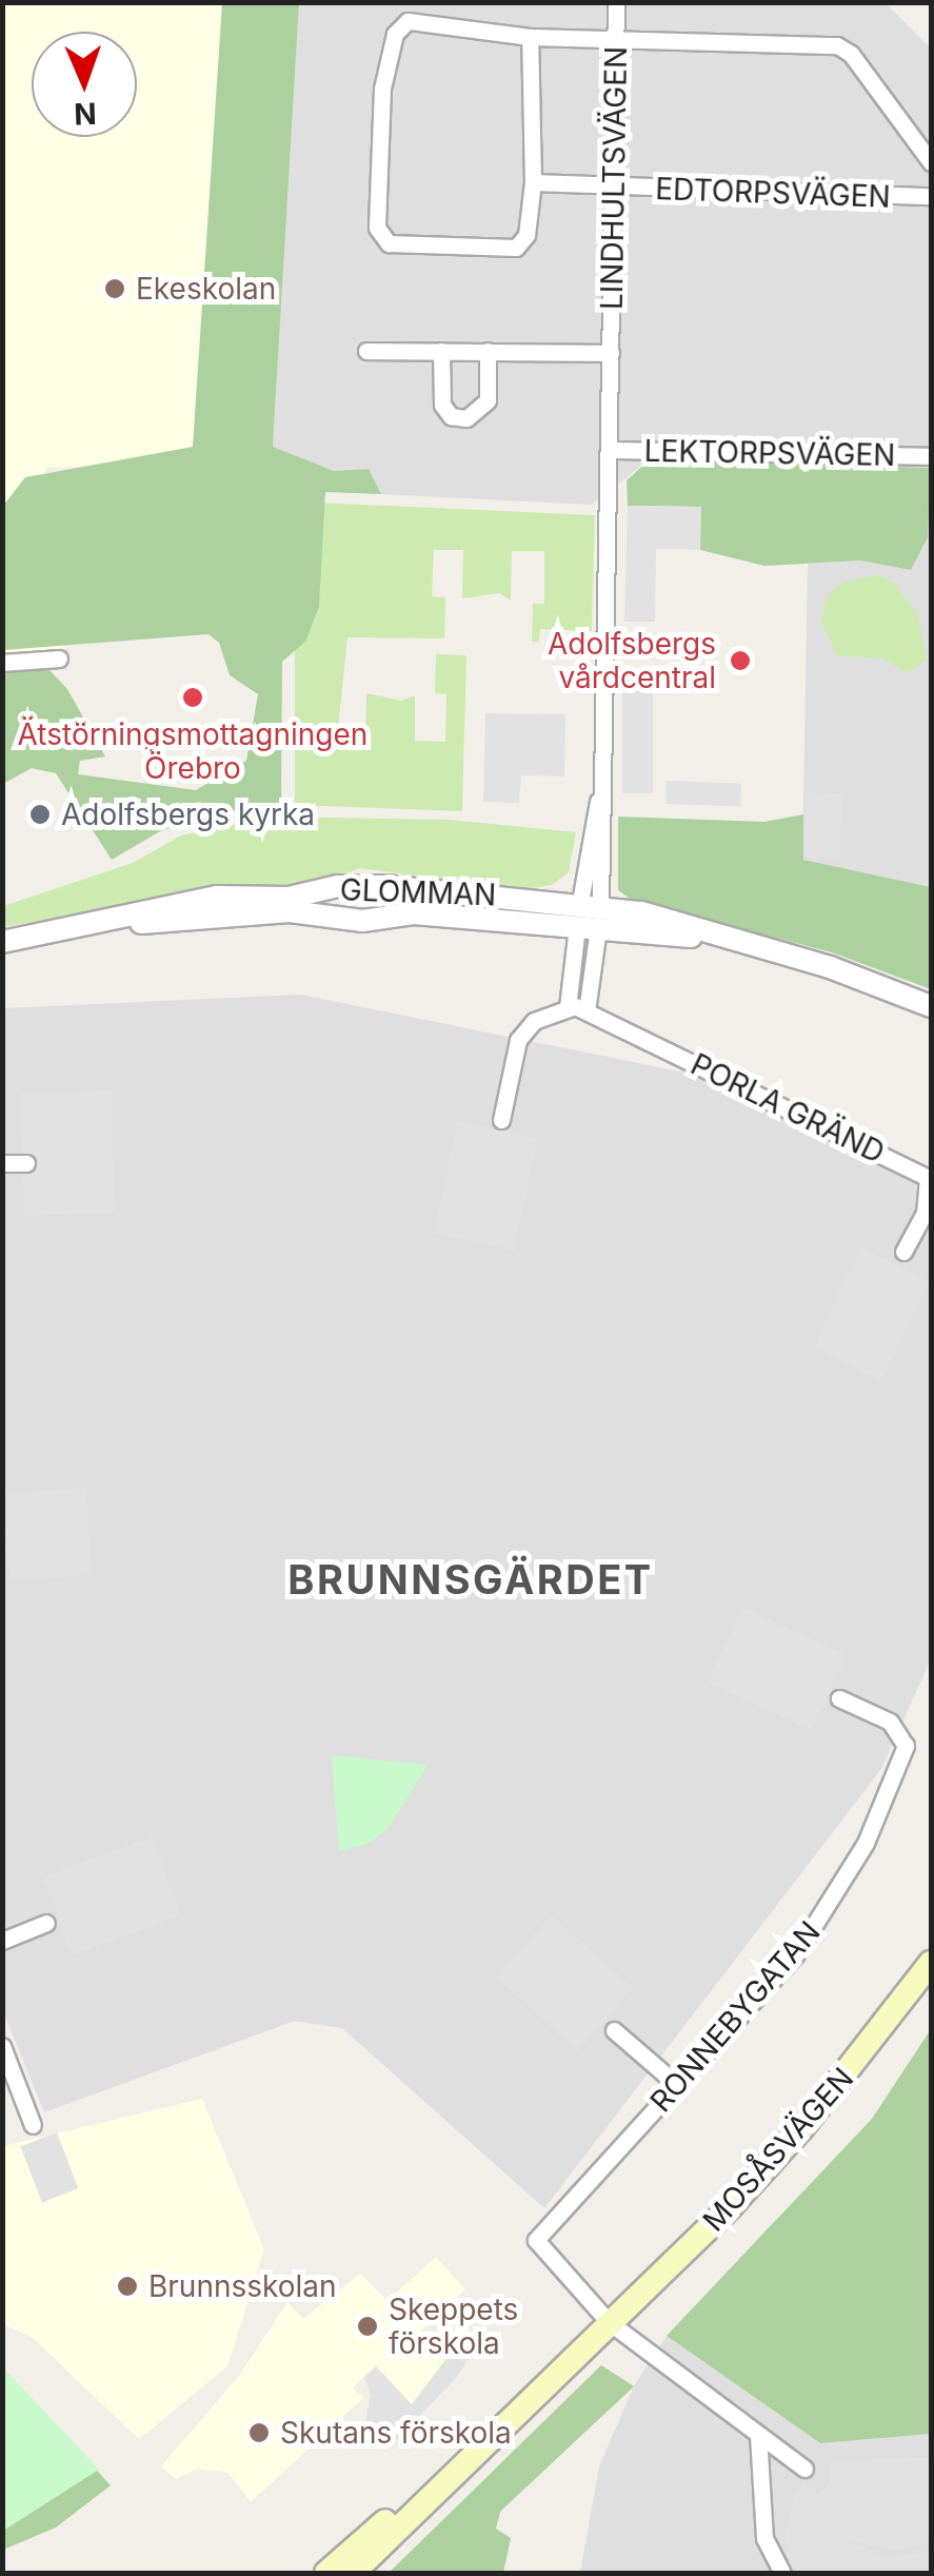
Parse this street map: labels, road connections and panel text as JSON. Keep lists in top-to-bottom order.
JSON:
{
  "streets": {
    "main road": ["MOSÅSVÄGEN"],
    "street": [
      "LINDHULTSVÄGEN",
      "EDTORPSVÄGEN",
      "LEKTORPSVÄGEN",
      "GLOMMAN",
      "PORLA GRÄND",
      "RONNEBYGATAN"
    ]
  },
  "crossings": [
    ["LINDHULTSVÄGEN", "EDTORPSVÄGEN"],
    ["LINDHULTSVÄGEN", "LEKTORPSVÄGEN"],
    ["LINDHULTSVÄGEN", "GLOMMAN"],
    ["RONNEBYGATAN", "MOSÅSVÄGEN"]
  ],
  "districts": ["BRUNNSGÄRDET"],
  "places": [
    "Ekeskolan",
    "Adolfsbergs vårdcentral",
    "Ätstörningsmottagningen Örebro",
    "Adolfsbergs kyrka",
    "Brunnsskolan",
    "Skeppets förskola",
    "Skutans förskola"
  ],
  "north": "bottom"
}
